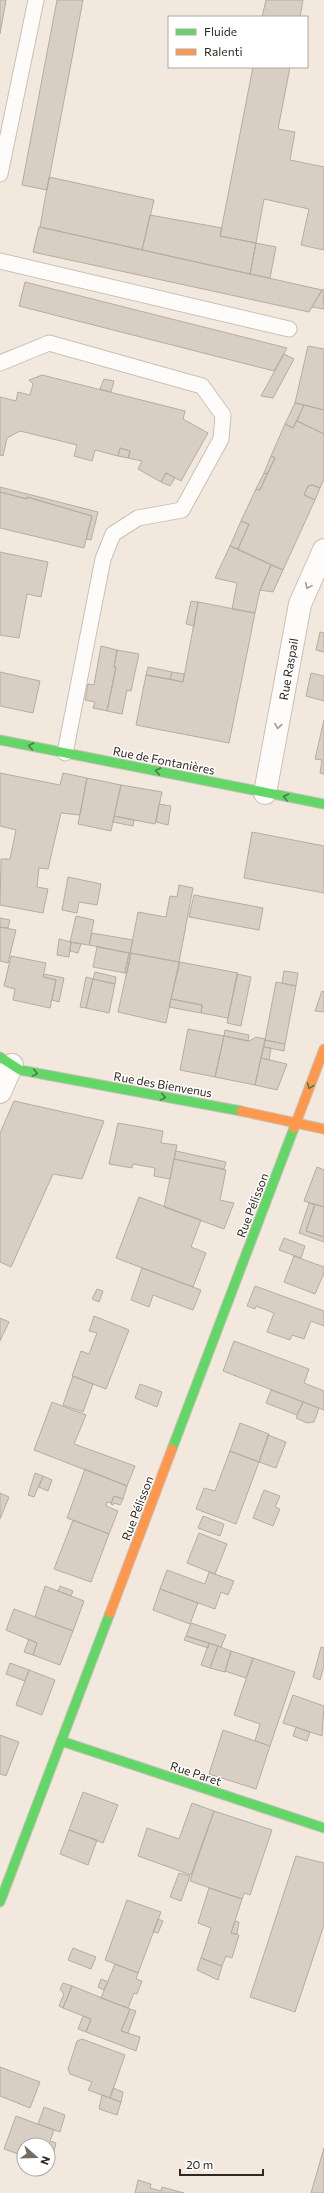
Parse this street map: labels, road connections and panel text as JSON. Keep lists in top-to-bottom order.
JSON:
{
  "streets": {
    "street": [
      "Rue Raspail",
      "Rue de Fontanières",
      "Rue des Bienvenus",
      "Rue Pélisson",
      "Rue Paret"
    ]
  },
  "crossings": [
    ["Rue Raspail", "Rue de Fontanières"],
    ["Rue des Bienvenus", "Rue Pélisson"],
    ["Rue Pélisson", "Rue Paret"]
  ],
  "one_way": ["Rue Raspail", "Rue de Fontanières", "Rue des Bienvenus"],
  "legend": ["Fluide", "Ralenti"],
  "scale_bar": "20 m",
  "north": "right"
}
